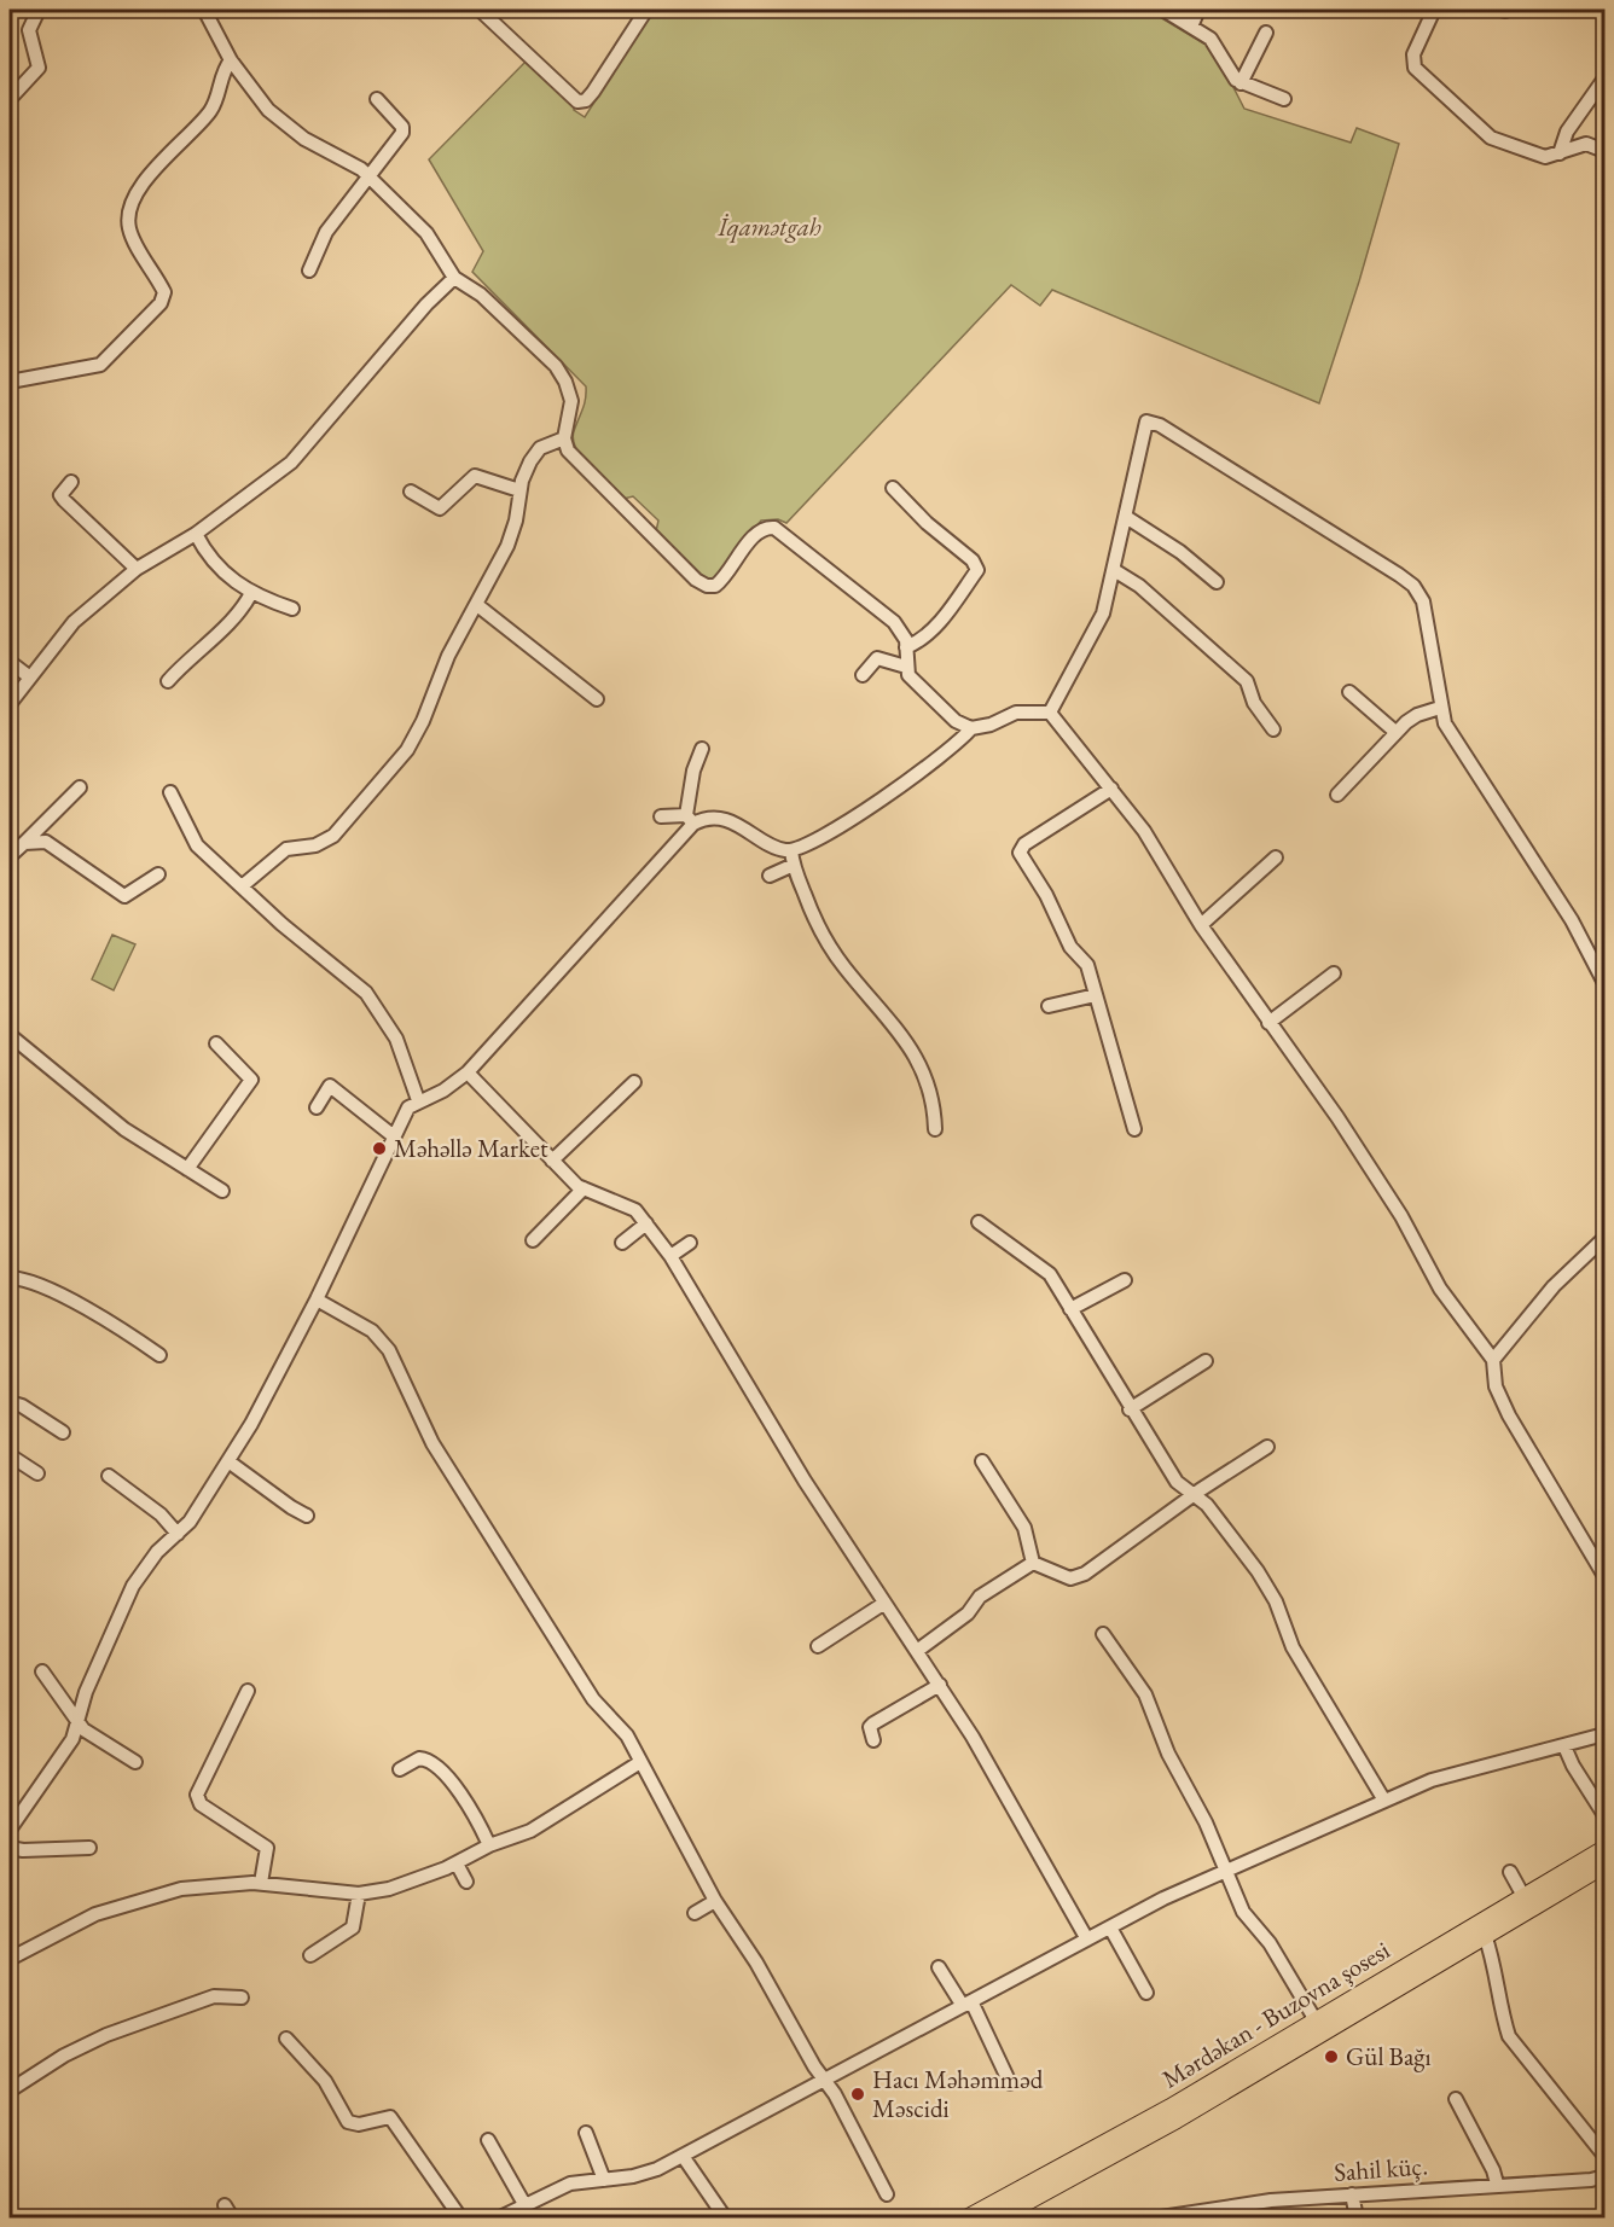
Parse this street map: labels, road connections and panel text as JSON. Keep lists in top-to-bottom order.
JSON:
{
  "streets": {
    "main road": ["Mərdəkan - Buzovna şosesi"],
    "street": ["Sahil küç."]
  },
  "parks": ["İqamətgah"],
  "places": ["Məhəllə Market", "Gül Bağı", "Hacı Məhəmməd Məscidi"]
}
